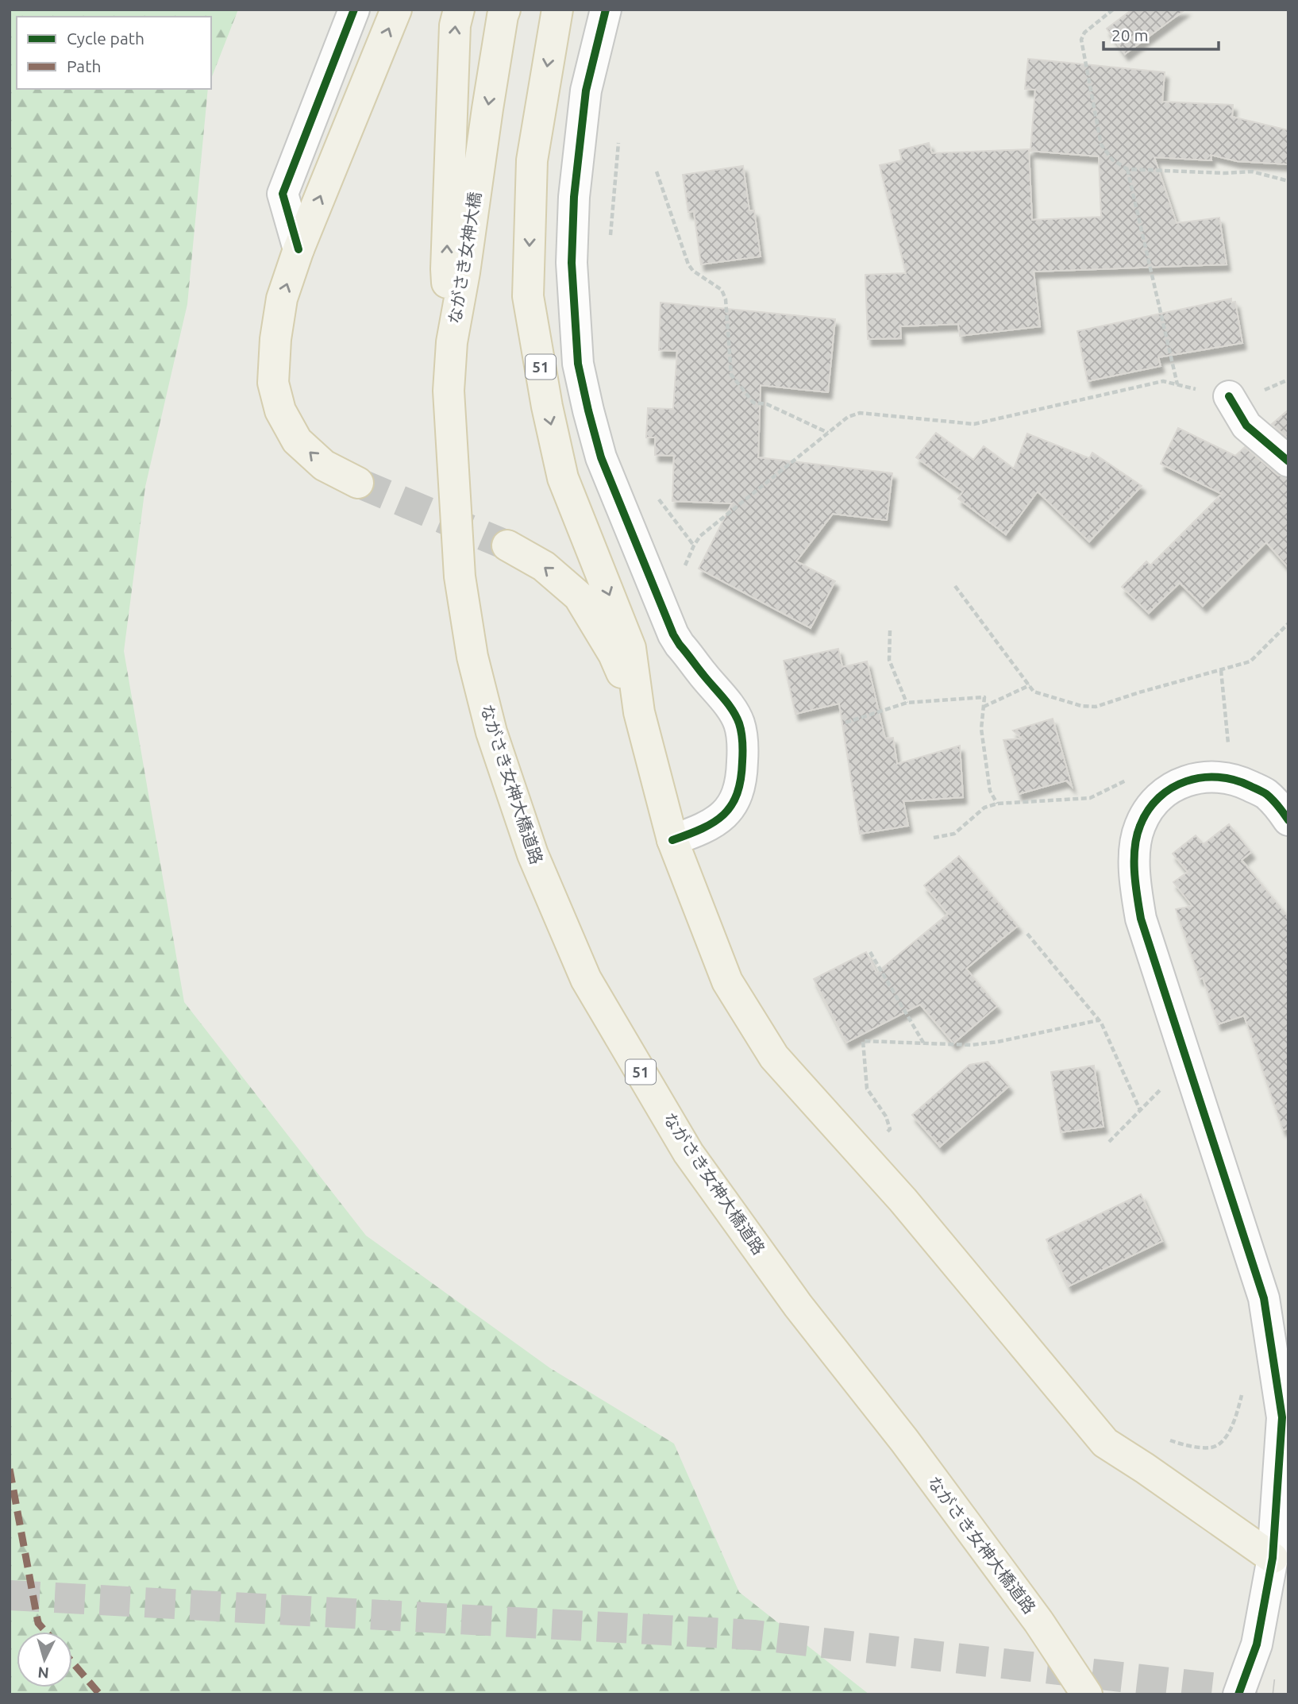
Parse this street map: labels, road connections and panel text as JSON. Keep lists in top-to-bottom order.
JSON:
{
  "streets": {
    "main road": ["ながさき女神大橋", "51", "ながさき女神大橋道路"]
  },
  "crossings": [
    ["ながさき女神大橋", "ながさき女神大橋道路"]
  ],
  "legend": ["Cycle path", "Path"],
  "scale_bar": "20 m",
  "north": "bottom"
}
